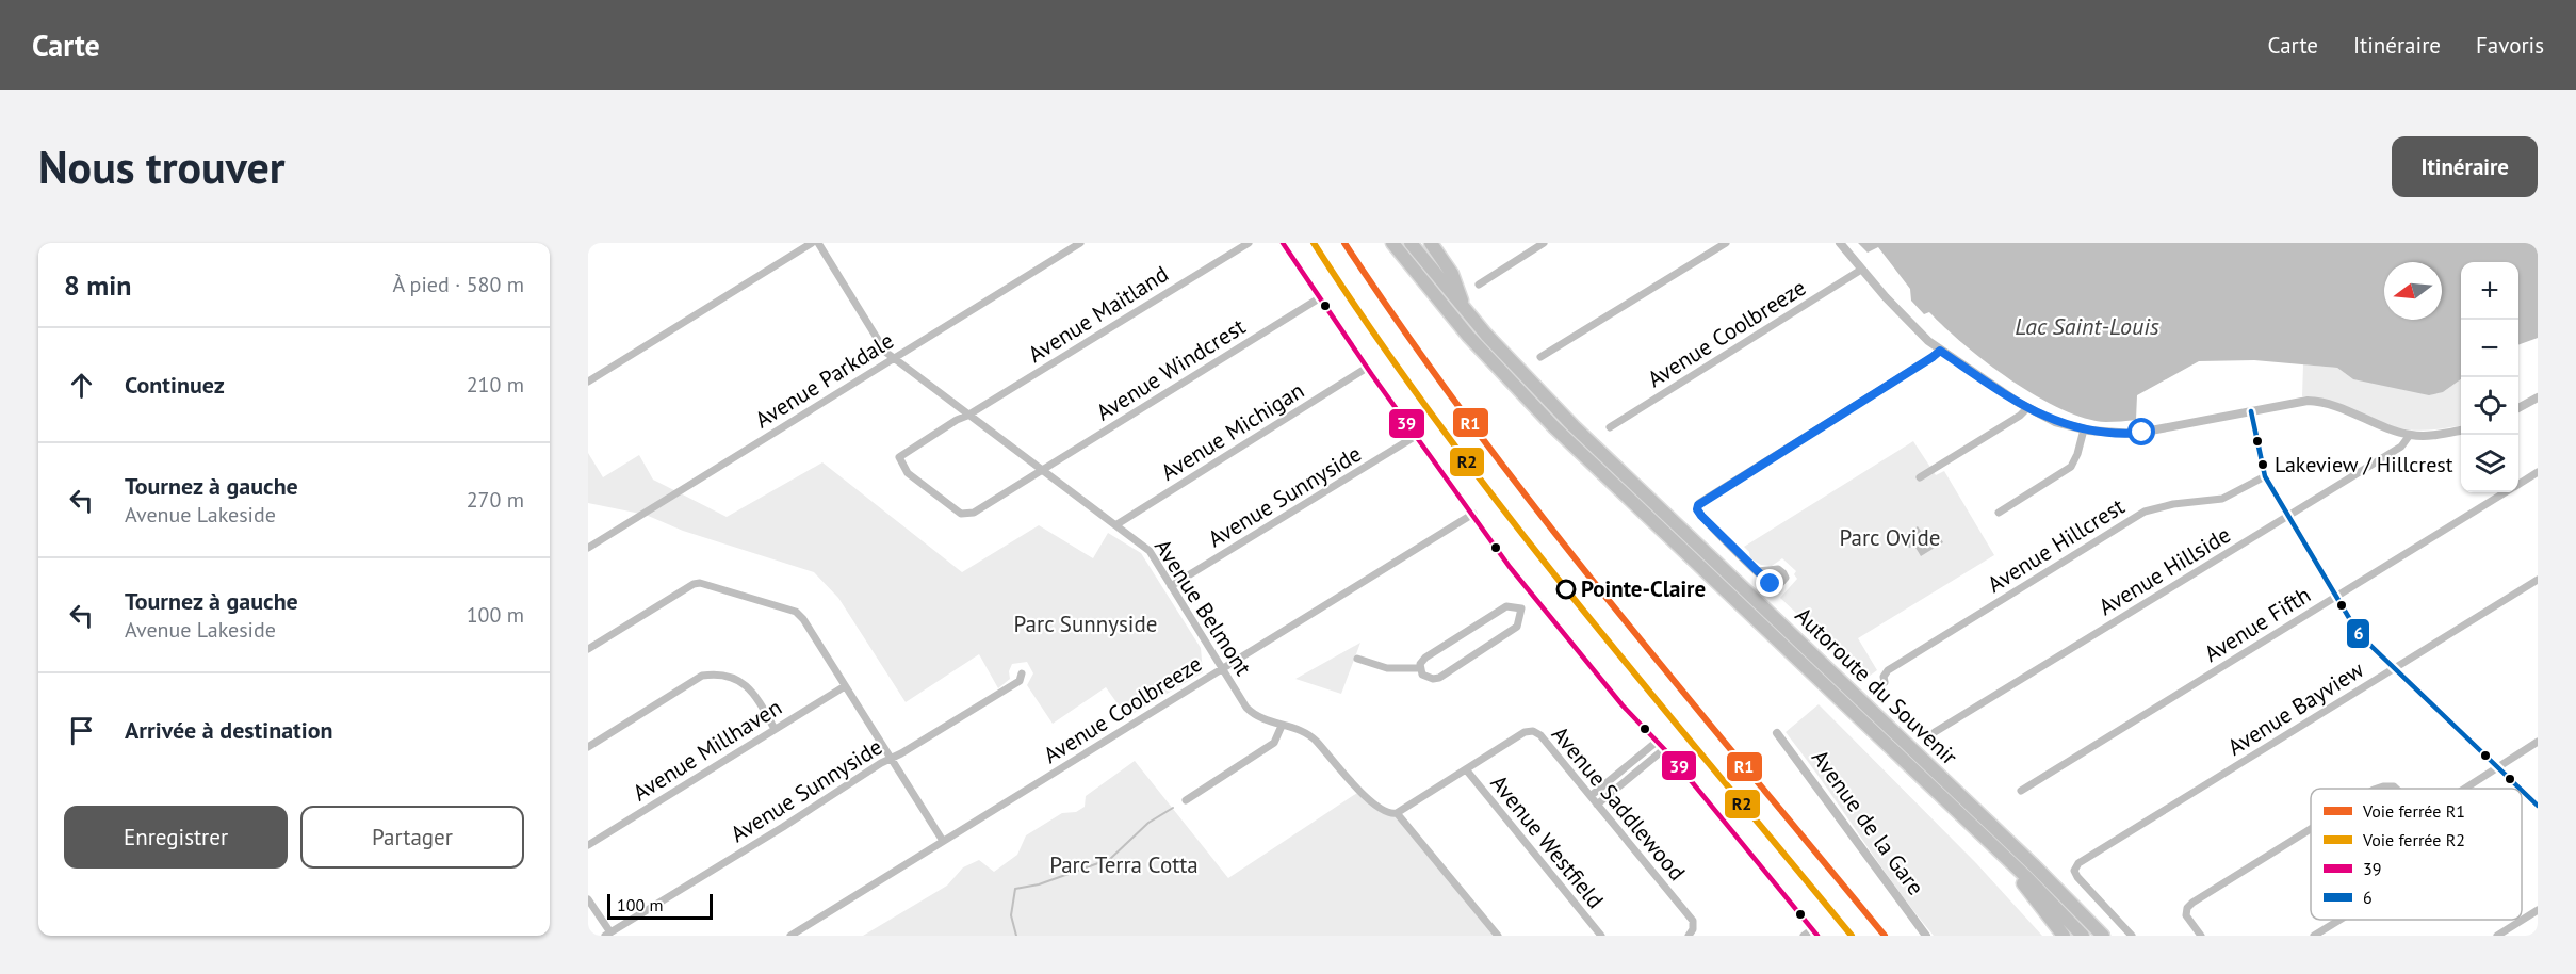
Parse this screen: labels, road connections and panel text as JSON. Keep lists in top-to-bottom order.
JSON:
{
  "streets": {
    "highway": ["Autoroute du Souvenir"],
    "street": [
      "Avenue Maitland",
      "Avenue Coolbreeze",
      "Avenue Windcrest",
      "Avenue Parkdale",
      "Avenue Michigan",
      "Avenue Sunnyside",
      "Avenue Hillcrest",
      "Avenue Hillside",
      "Avenue Belmont",
      "Avenue Fifth",
      "Avenue Bayview",
      "Avenue Millhaven",
      "Avenue Saddlewood",
      "Avenue de la Gare",
      "Avenue Westfield"
    ]
  },
  "crossings": [
    ["Avenue Maitland", "Avenue Windcrest"],
    ["Avenue Maitland", "Avenue Belmont"],
    ["Avenue Coolbreeze", "Avenue Belmont"],
    ["Avenue Windcrest", "Avenue Belmont"],
    ["Avenue Parkdale", "Avenue Belmont"],
    ["Avenue Michigan", "Avenue Belmont"],
    ["Avenue Sunnyside", "Avenue Belmont"],
    ["Avenue Belmont", "Avenue Saddlewood"],
    ["Avenue Saddlewood", "Avenue Westfield"]
  ],
  "water": ["Lac Saint-Louis"],
  "parks": ["Parc Ovide", "Parc Sunnyside", "Parc Terra Cotta"],
  "places": ["Lakeview / Hillcrest", "Pointe-Claire"],
  "lines": [
    "rail line R1",
    "rail line R2",
    "transit line 39",
    "transit line 6"
  ],
  "legend": [
    "Voie ferrée R1",
    "Voie ferrée R2",
    "39",
    "6"
  ],
  "scale_bar": "100 m",
  "north": "left",
  "page": {
    "header": "Carte",
    "nav": ["Carte", "Itinéraire", "Favoris"],
    "buttons": [
      "Itinéraire",
      ["Enregistrer", "Partager"]
    ],
    "title": "Nous trouver",
    "heading": ["8 min", "À pied · 580 m"],
    "map_buttons": ["+", "−"],
    "list": [
      ["Continuez", "210 m"],
      ["Tournez à gauche", "Avenue Lakeside", "270 m"],
      ["Tournez à gauche", "Avenue Lakeside", "100 m"],
      "Arrivée à destination"
    ],
    "scale": "100 m"
  }
}
